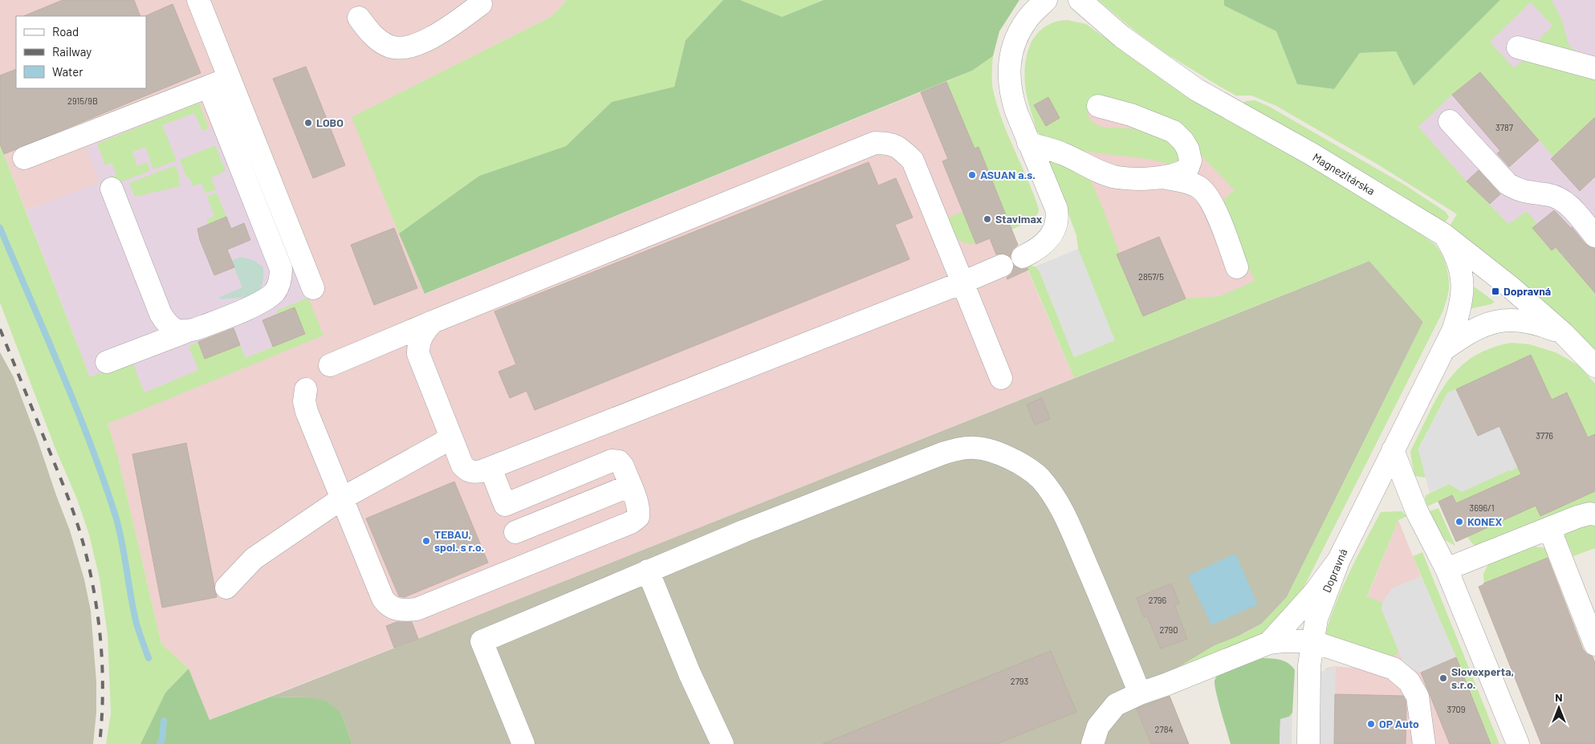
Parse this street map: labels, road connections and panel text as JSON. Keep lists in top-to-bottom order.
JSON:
{
  "streets": {
    "street": ["Magnezitárska", "Dopravná"]
  },
  "crossings": [
    ["Magnezitárska", "Dopravná"]
  ],
  "places": {
    "other": [
      "LOBO",
      "ASUAN a.s.",
      "Stavimax",
      "KONEX",
      "TEBAU, spol. s r.o.",
      "Slovexperta, s.r.o.",
      "OP Auto"
    ],
    "transit": ["Dopravná"]
  },
  "house_numbers": [
    "2915/9B",
    "3787",
    "2857/5",
    "3776",
    "3696/1",
    "2796",
    "2790",
    "2793",
    "3709",
    "2784"
  ],
  "legend": ["Road", "Railway", "Water"],
  "north": "top"
}
